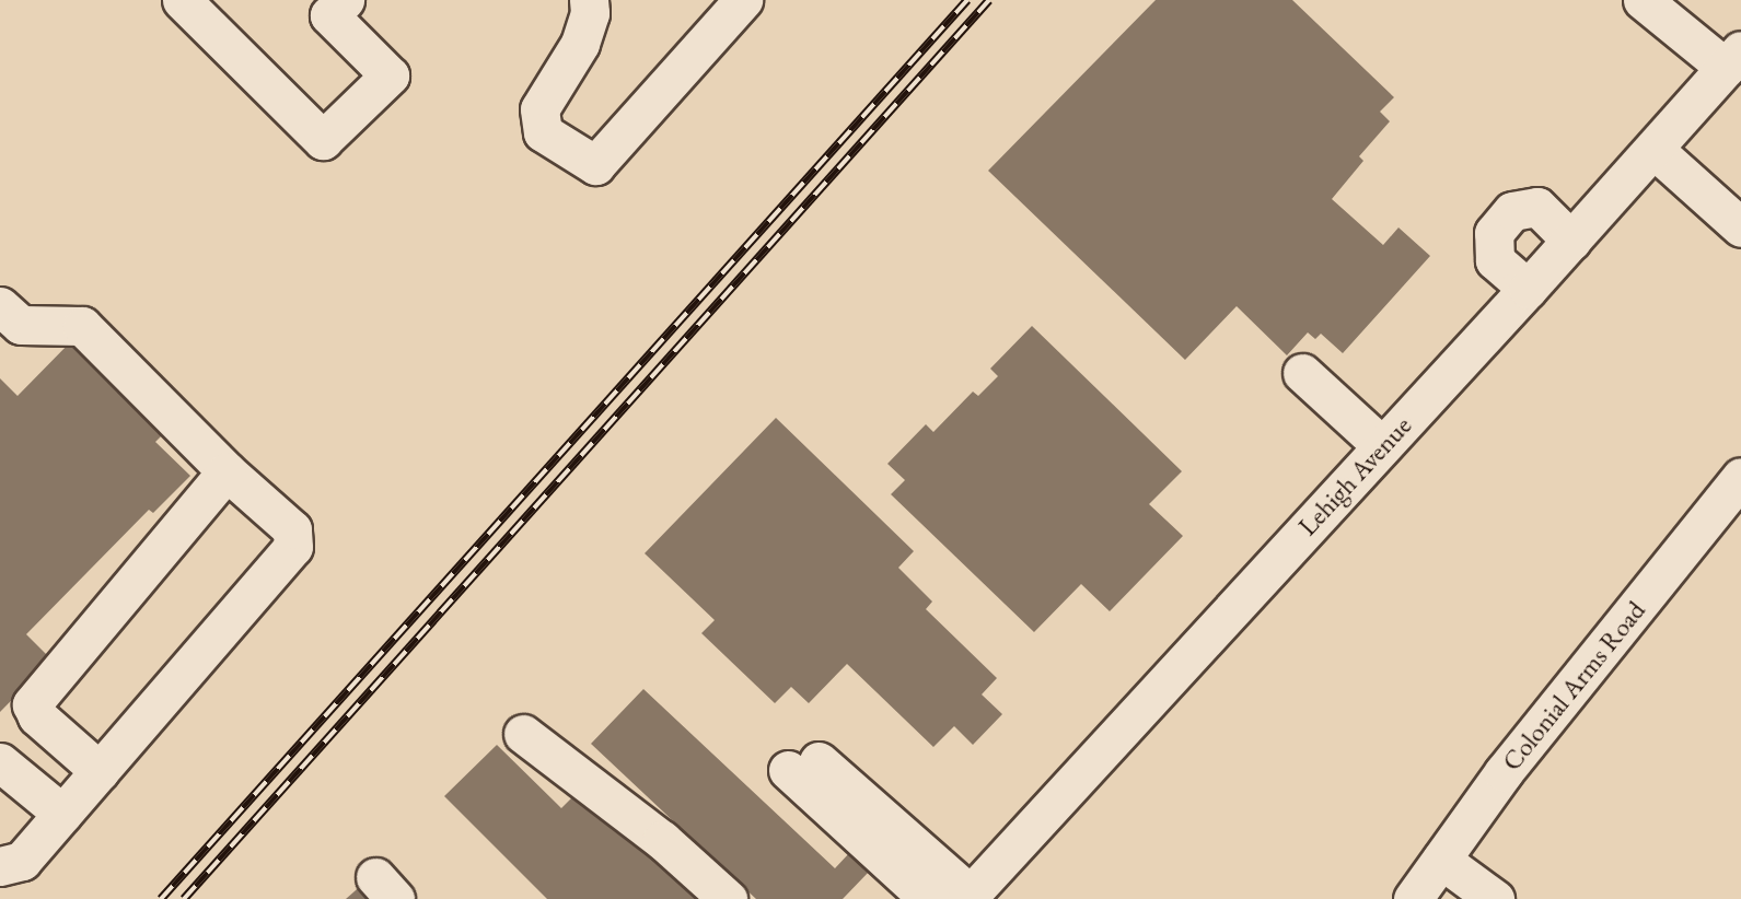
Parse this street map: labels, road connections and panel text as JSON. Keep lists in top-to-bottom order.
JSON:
{
  "streets": {
    "street": ["Lehigh Avenue", "Colonial Arms Road"]
  }
}
